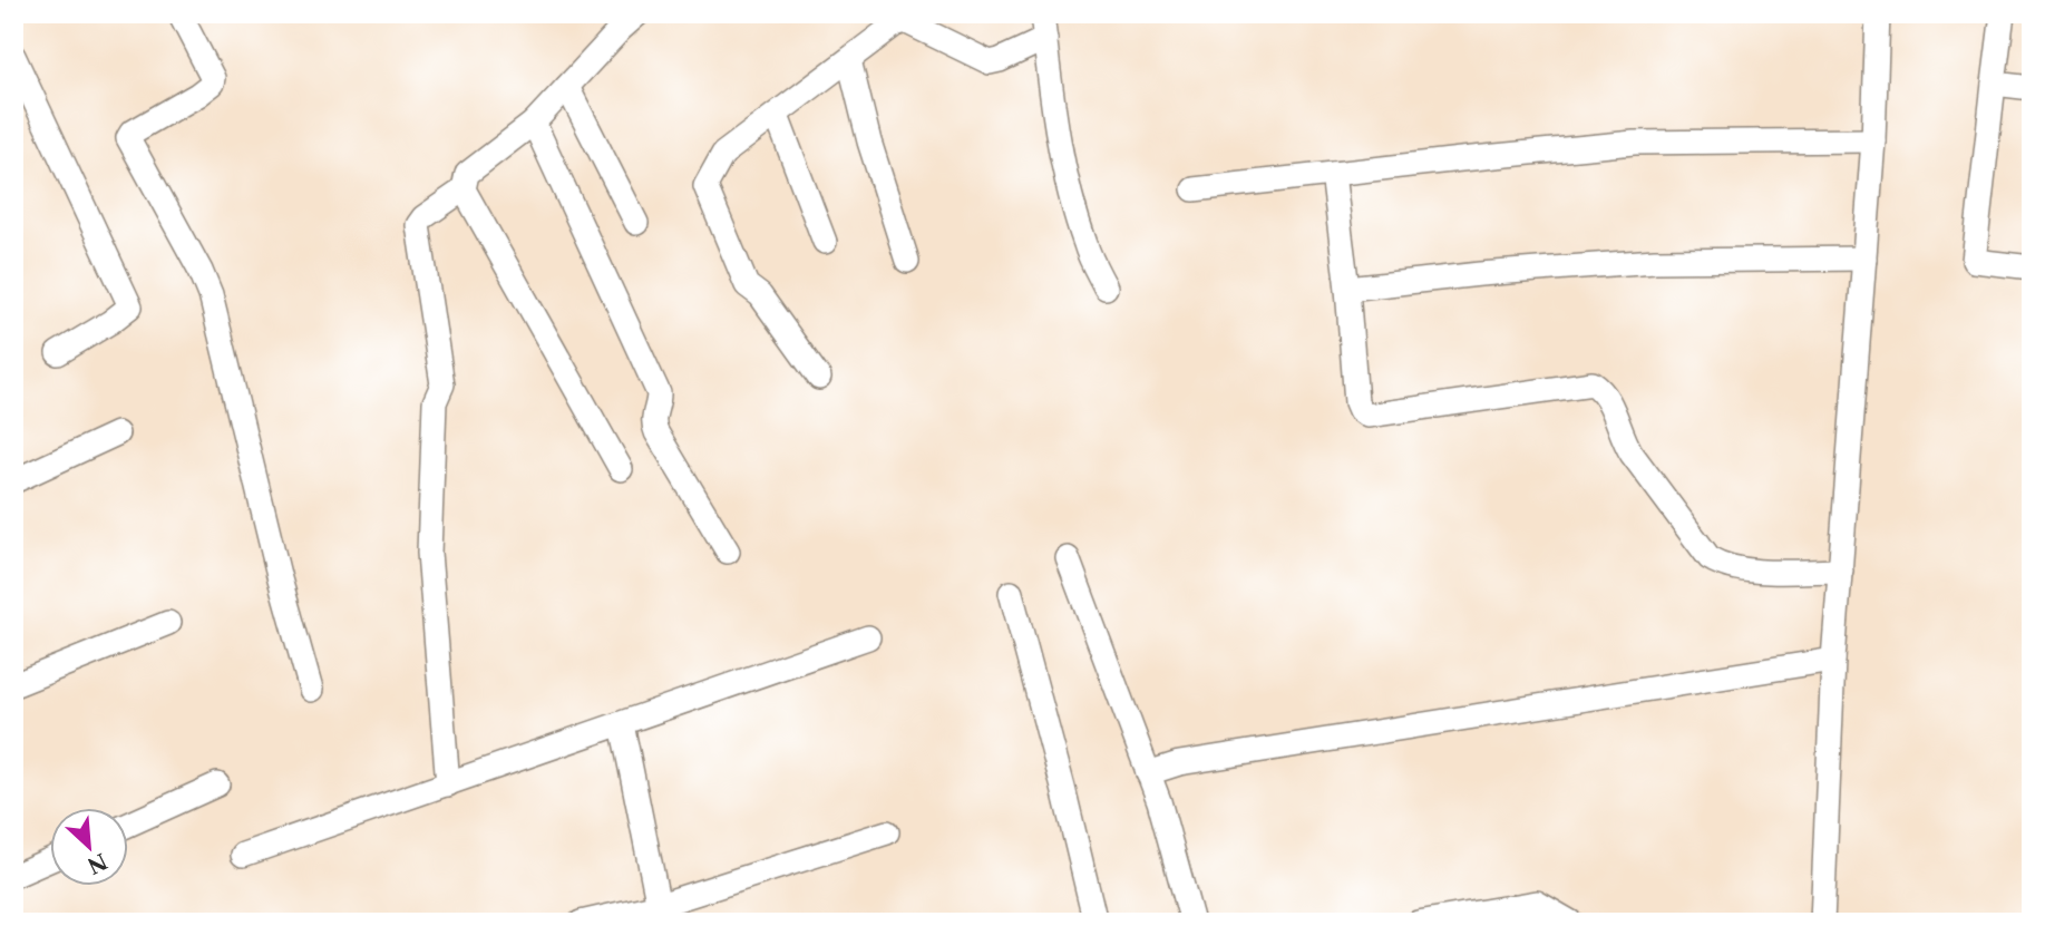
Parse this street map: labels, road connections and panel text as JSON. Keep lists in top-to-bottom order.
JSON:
{
  "north": "bottom right"
}
